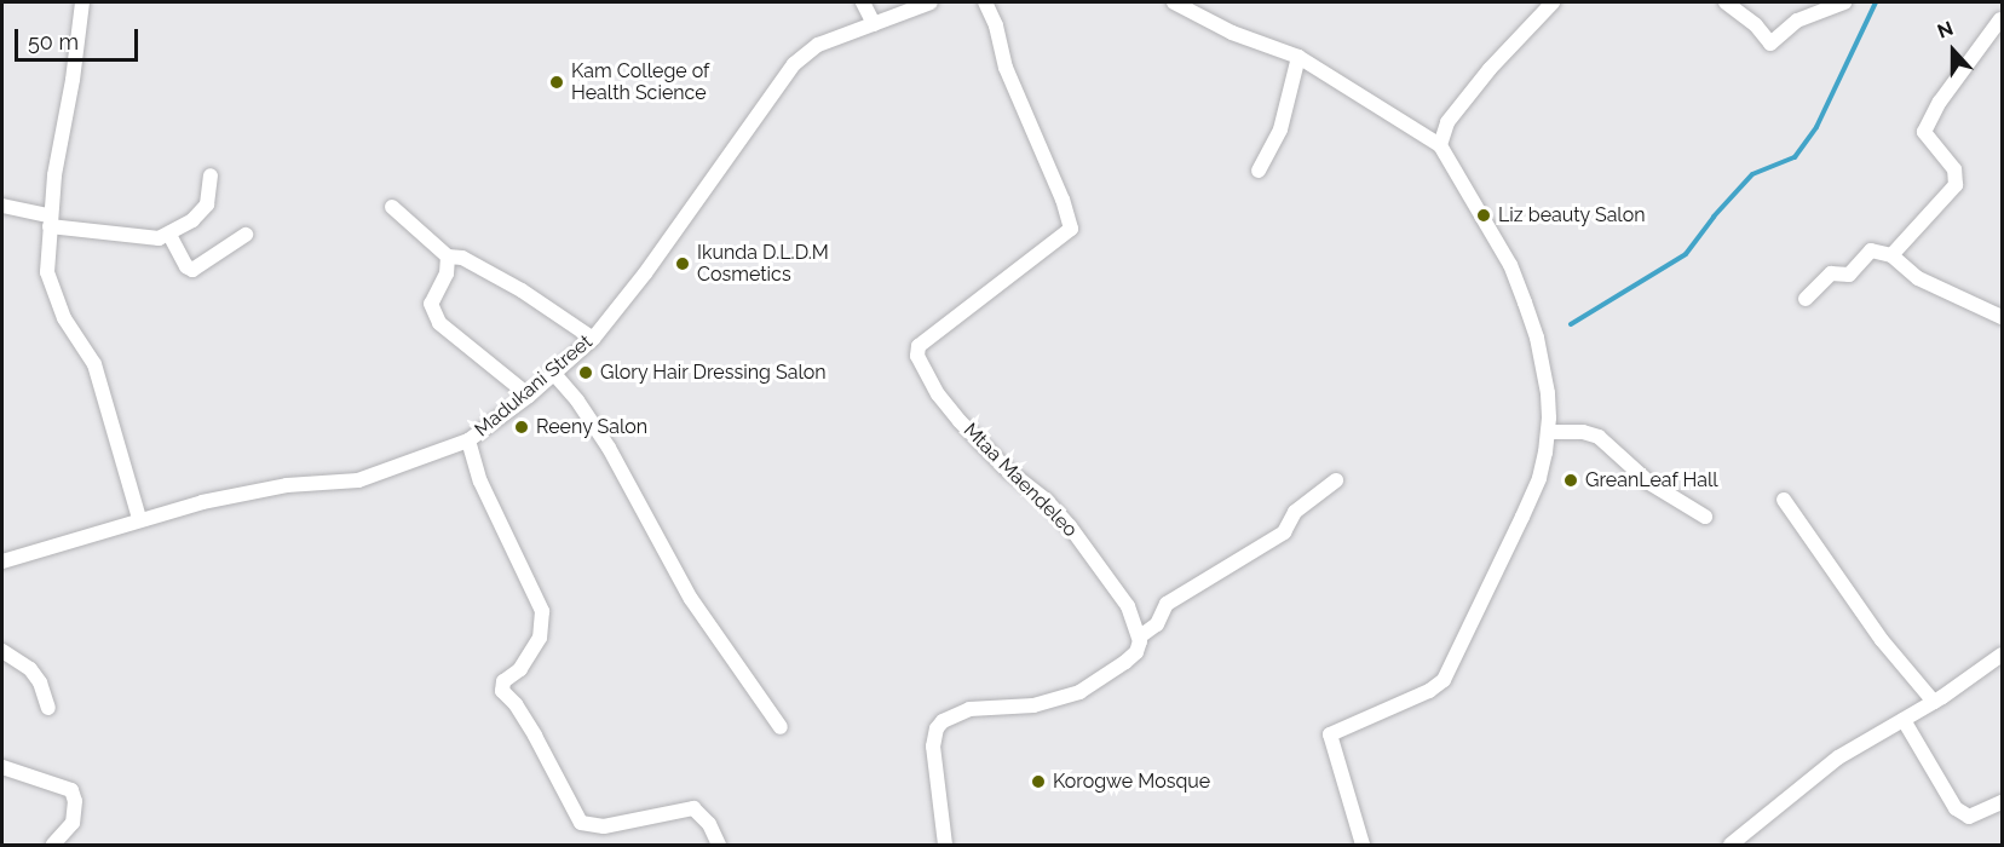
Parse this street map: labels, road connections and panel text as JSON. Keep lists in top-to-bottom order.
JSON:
{
  "streets": {
    "street": ["Madukani Street", "Mtaa Maendeleo"]
  },
  "places": [
    "Kam College of Health Science",
    "Liz beauty Salon",
    "Ikunda D.L.D.M Cosmetics",
    "Glory Hair Dressing Salon",
    "Reeny Salon",
    "GreanLeaf Hall",
    "Korogwe Mosque"
  ],
  "scale_bar": "50 m",
  "north": "top"
}
